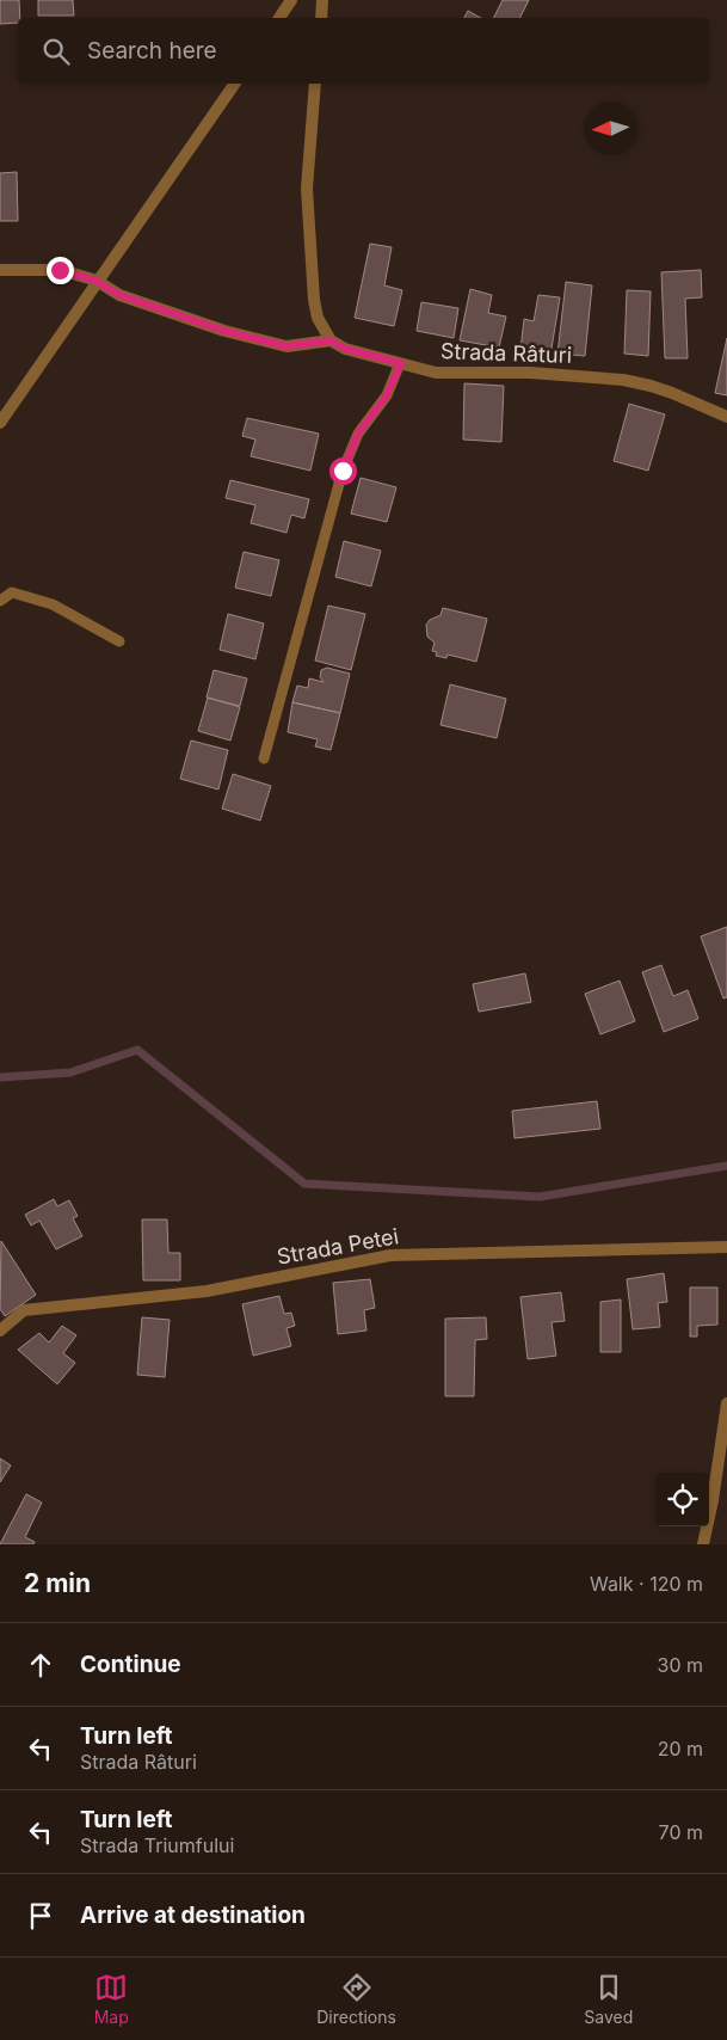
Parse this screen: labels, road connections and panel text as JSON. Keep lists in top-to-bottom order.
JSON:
{
  "streets": {
    "street": ["Strada Râturi", "Strada Petei"]
  },
  "north": "left",
  "page": {
    "search": "Search here",
    "heading": ["2 min", "Walk · 120 m"],
    "list": [
      ["Continue", "30 m"],
      ["Turn left", "Strada Râturi", "20 m"],
      ["Turn left", "Strada Triumfului", "70 m"],
      "Arrive at destination"
    ],
    "nav": ["Map", "Directions", "Saved"]
  }
}
